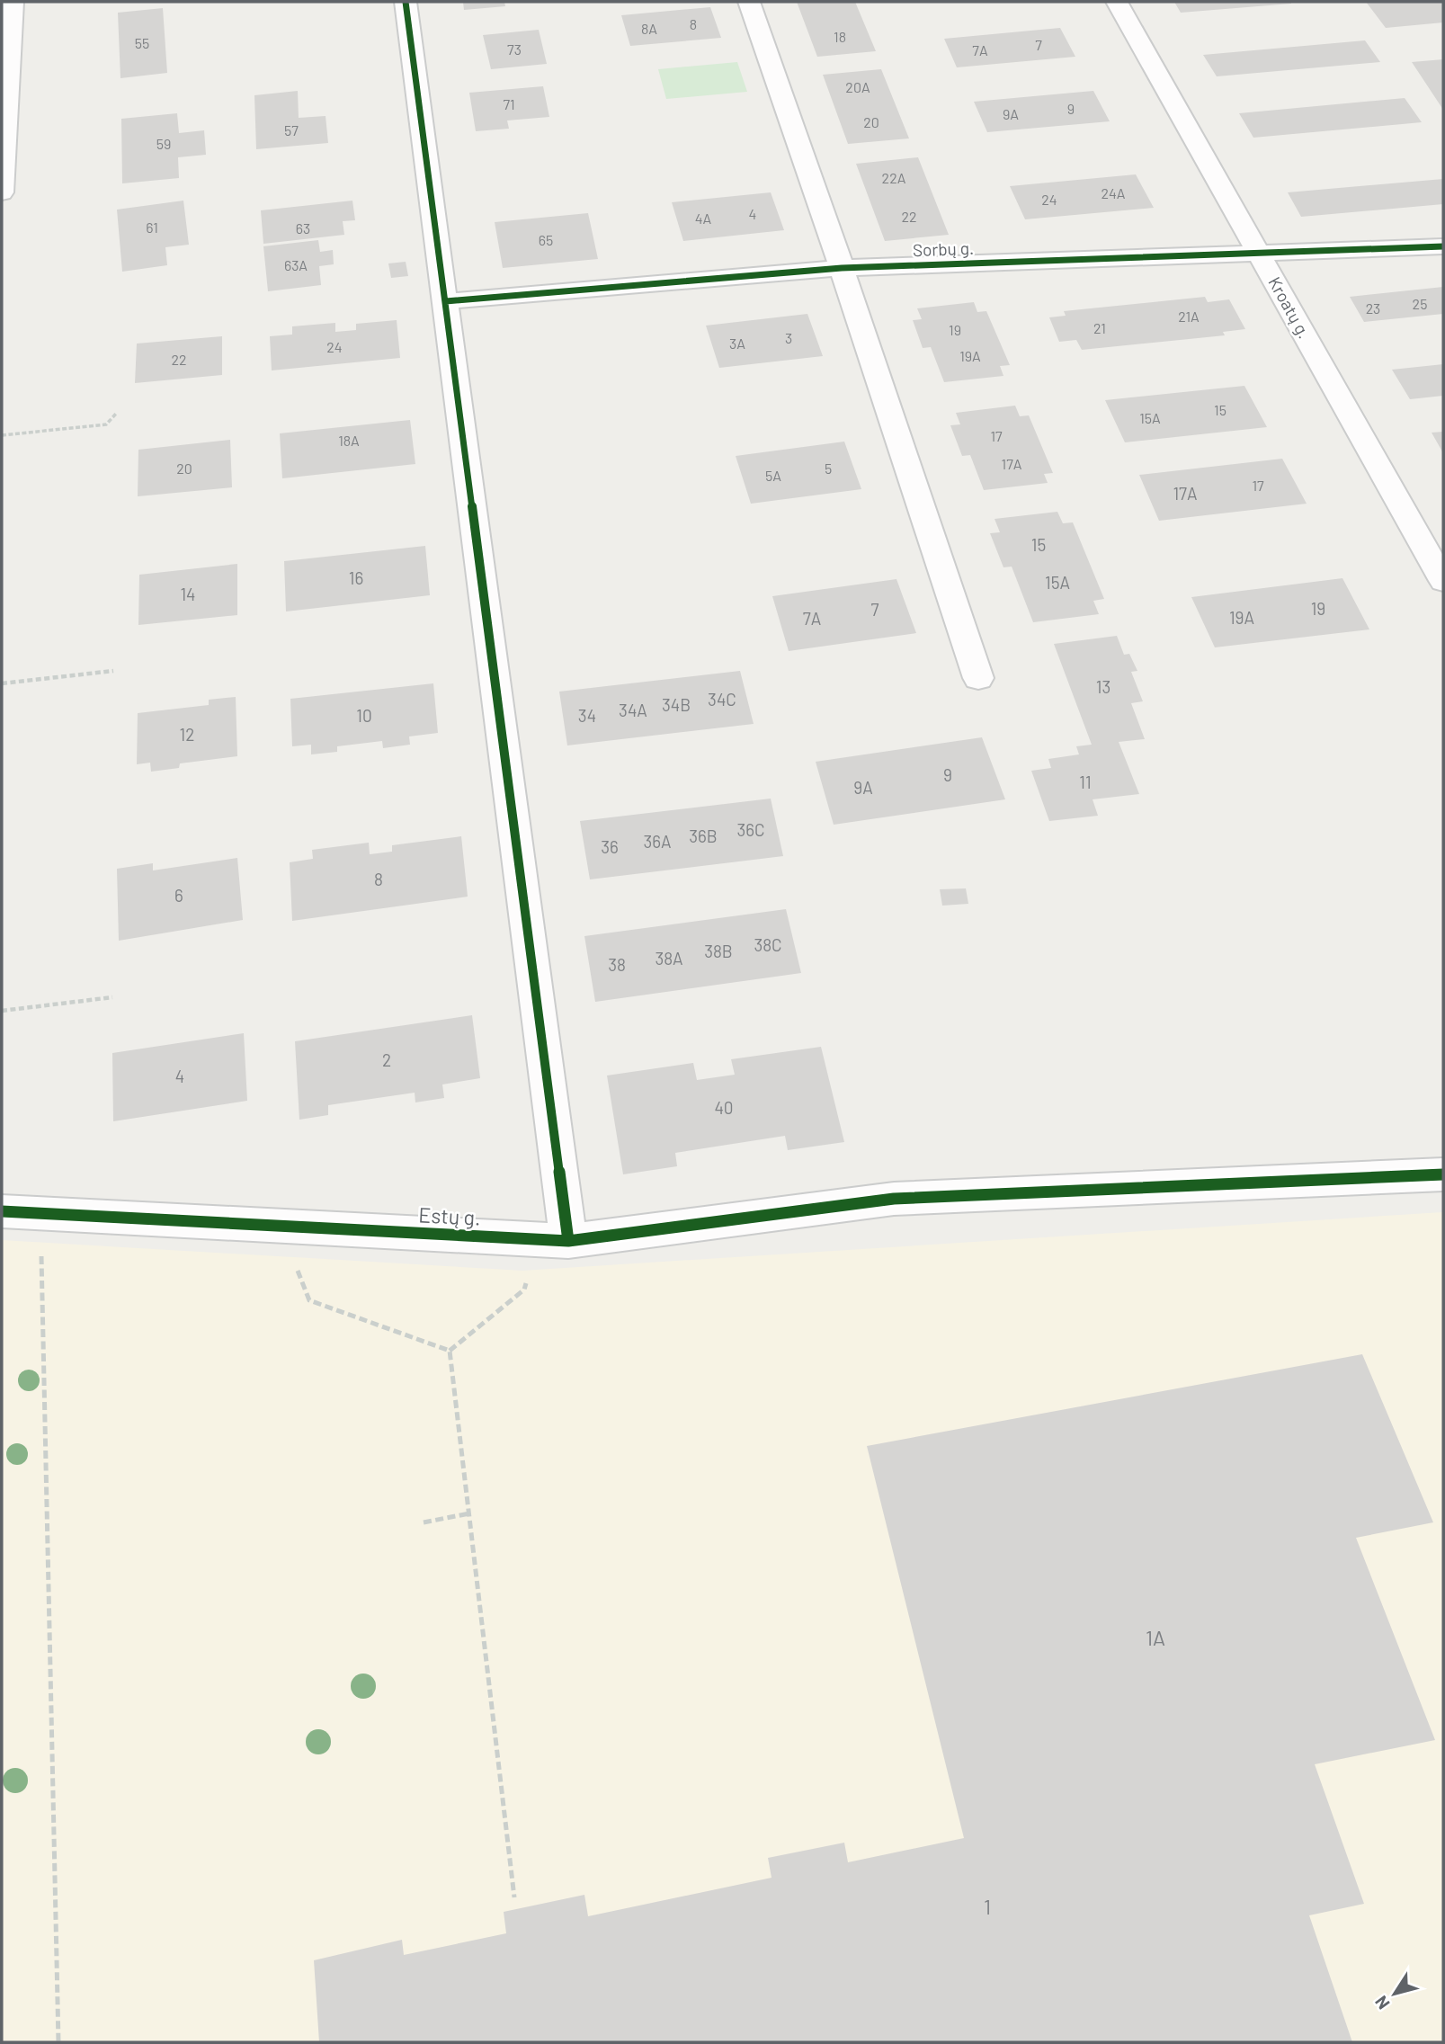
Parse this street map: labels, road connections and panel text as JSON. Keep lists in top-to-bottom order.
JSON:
{
  "streets": {
    "street": ["Sorbų g.", "Kroatų g.", "Estų g."]
  },
  "crossings": [
    ["Sorbų g.", "Kroatų g."]
  ],
  "house_numbers": [
    "8",
    "8A",
    "18",
    "55",
    "7",
    "73",
    "7A",
    "20A",
    "71",
    "9",
    "9A",
    "20",
    "57",
    "59",
    "22A",
    "24A",
    "24",
    "4",
    "22",
    "4A",
    "61",
    "63",
    "65",
    "63A",
    "25",
    "23",
    "21A",
    "21",
    "19",
    "3",
    "3A",
    "24",
    "19A",
    "22",
    "15",
    "15A",
    "17",
    "18A",
    "17A",
    "20",
    "5",
    "5A",
    "17",
    "17A",
    "15",
    "16",
    "15A",
    "14",
    "19",
    "7",
    "19A",
    "7A",
    "13",
    "34C",
    "34B",
    "34A",
    "10",
    "34",
    "12",
    "9",
    "11",
    "9A",
    "36C",
    "36B",
    "36A",
    "36",
    "8",
    "6",
    "38C",
    "38B",
    "38A",
    "38",
    "2",
    "4",
    "40",
    "1A",
    "1"
  ],
  "north": "bottom left"
}
